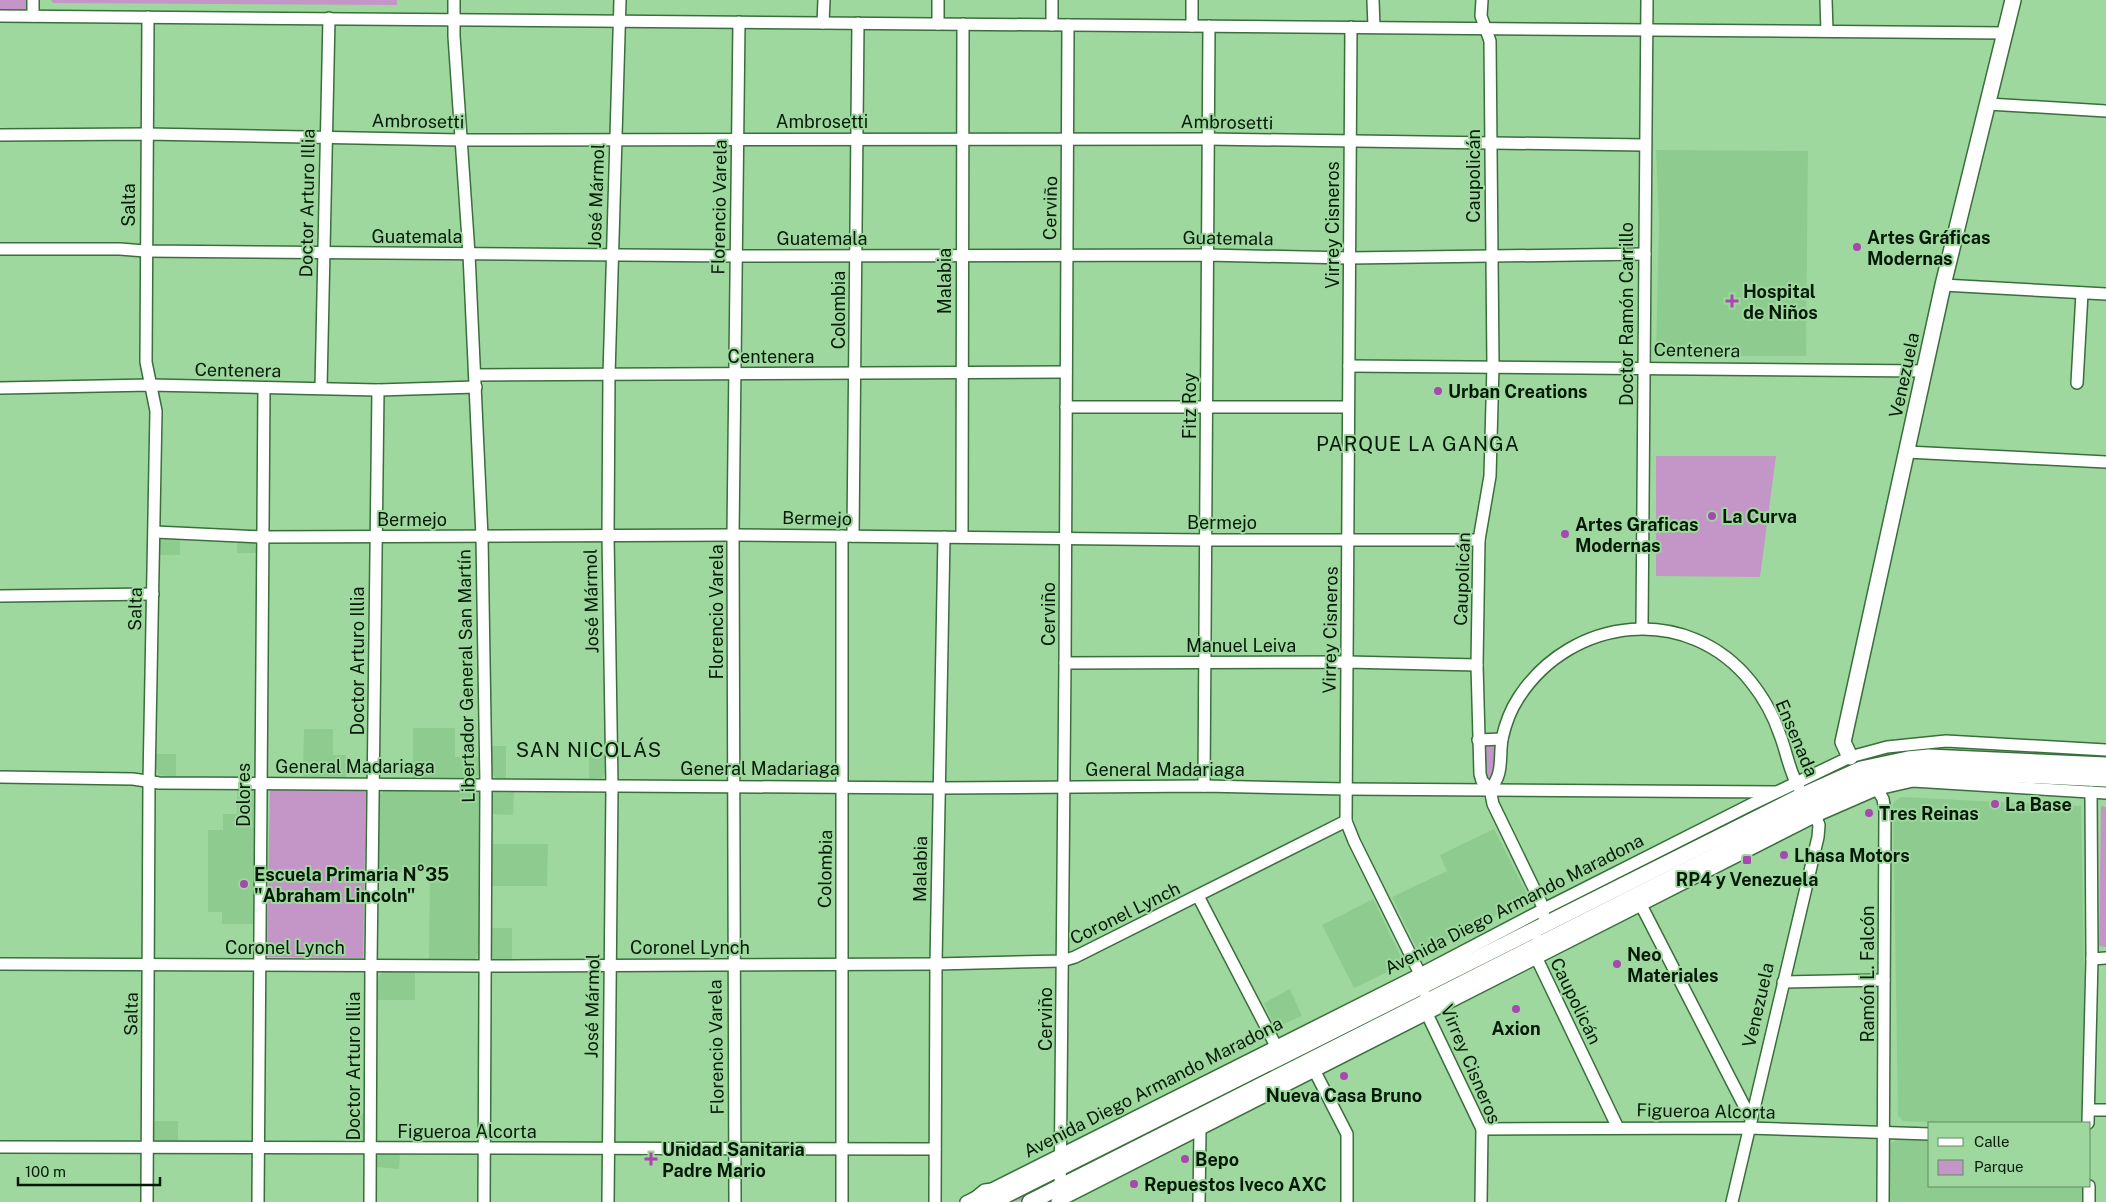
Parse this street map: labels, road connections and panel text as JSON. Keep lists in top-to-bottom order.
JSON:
{
  "streets": {
    "main road": ["Venezuela", "Avenida Diego Armando Maradona"],
    "street": [
      "Ambrosetti",
      "Caupolicán",
      "José Mármol",
      "Doctor Arturo Illia",
      "Salta",
      "Florencio Varela",
      "Cerviño",
      "Virrey Cisneros",
      "Guatemala",
      "Malabia",
      "Colombia",
      "Doctor Ramón Carrillo",
      "Centenera",
      "Fitz Roy",
      "Bermejo",
      "Manuel Leiva",
      "Libertador General San Martín",
      "Ensenada",
      "General Madariaga",
      "Dolores",
      "Coronel Lynch",
      "Ramón L. Falcón",
      "Figueroa Alcorta"
    ]
  },
  "crossings": [
    ["Ambrosetti", "Caupolicán"],
    ["Ambrosetti", "José Mármol"],
    ["Ambrosetti", "Doctor Arturo Illia"],
    ["Ambrosetti", "Salta"],
    ["Ambrosetti", "Florencio Varela"],
    ["Ambrosetti", "Cerviño"],
    ["Ambrosetti", "Virrey Cisneros"],
    ["Ambrosetti", "Malabia"],
    ["Ambrosetti", "Colombia"],
    ["Ambrosetti", "Doctor Ramón Carrillo"],
    ["Ambrosetti", "Fitz Roy"],
    ["Ambrosetti", "Libertador General San Martín"],
    ["Caupolicán", "Guatemala"],
    ["Caupolicán", "Centenera"],
    ["Caupolicán", "Bermejo"],
    ["Caupolicán", "Manuel Leiva"],
    ["Caupolicán", "Ensenada"],
    ["Caupolicán", "General Madariaga"],
    ["Caupolicán", "Avenida Diego Armando Maradona"],
    ["Caupolicán", "Figueroa Alcorta"],
    ["José Mármol", "Guatemala"],
    ["José Mármol", "Centenera"],
    ["José Mármol", "Bermejo"],
    ["José Mármol", "General Madariaga"],
    ["José Mármol", "Coronel Lynch"],
    ["José Mármol", "Figueroa Alcorta"],
    ["Doctor Arturo Illia", "Guatemala"],
    ["Doctor Arturo Illia", "Centenera"],
    ["Doctor Arturo Illia", "Bermejo"],
    ["Doctor Arturo Illia", "General Madariaga"],
    ["Doctor Arturo Illia", "Coronel Lynch"],
    ["Doctor Arturo Illia", "Figueroa Alcorta"],
    ["Salta", "Guatemala"],
    ["Salta", "Centenera"],
    ["Salta", "Bermejo"],
    ["Salta", "General Madariaga"],
    ["Salta", "Coronel Lynch"],
    ["Salta", "Figueroa Alcorta"],
    ["Florencio Varela", "Guatemala"],
    ["Florencio Varela", "Centenera"],
    ["Florencio Varela", "Bermejo"],
    ["Florencio Varela", "General Madariaga"],
    ["Florencio Varela", "Coronel Lynch"],
    ["Florencio Varela", "Figueroa Alcorta"],
    ["Cerviño", "Guatemala"],
    ["Cerviño", "Centenera"],
    ["Cerviño", "Bermejo"],
    ["Cerviño", "Manuel Leiva"],
    ["Cerviño", "General Madariaga"],
    ["Cerviño", "Avenida Diego Armando Maradona"],
    ["Cerviño", "Coronel Lynch"],
    ["Virrey Cisneros", "Guatemala"],
    ["Virrey Cisneros", "Centenera"],
    ["Virrey Cisneros", "Bermejo"],
    ["Virrey Cisneros", "Manuel Leiva"],
    ["Virrey Cisneros", "General Madariaga"],
    ["Virrey Cisneros", "Avenida Diego Armando Maradona"],
    ["Virrey Cisneros", "Coronel Lynch"],
    ["Virrey Cisneros", "Figueroa Alcorta"],
    ["Guatemala", "Malabia"],
    ["Guatemala", "Colombia"],
    ["Guatemala", "Doctor Ramón Carrillo"],
    ["Guatemala", "Fitz Roy"],
    ["Guatemala", "Libertador General San Martín"],
    ["Malabia", "Centenera"],
    ["Malabia", "Bermejo"],
    ["Malabia", "General Madariaga"],
    ["Malabia", "Coronel Lynch"],
    ["Malabia", "Figueroa Alcorta"],
    ["Colombia", "Centenera"],
    ["Colombia", "Bermejo"],
    ["Colombia", "General Madariaga"],
    ["Colombia", "Coronel Lynch"],
    ["Colombia", "Figueroa Alcorta"],
    ["Doctor Ramón Carrillo", "Centenera"],
    ["Doctor Ramón Carrillo", "Ensenada"],
    ["Centenera", "Venezuela"],
    ["Centenera", "Libertador General San Martín"],
    ["Centenera", "Dolores"],
    ["Venezuela", "Ensenada"],
    ["Venezuela", "Avenida Diego Armando Maradona"],
    ["Venezuela", "Ramón L. Falcón"],
    ["Venezuela", "Figueroa Alcorta"],
    ["Fitz Roy", "Bermejo"],
    ["Fitz Roy", "Manuel Leiva"],
    ["Fitz Roy", "General Madariaga"],
    ["Bermejo", "Libertador General San Martín"],
    ["Bermejo", "Dolores"],
    ["Libertador General San Martín", "General Madariaga"],
    ["Libertador General San Martín", "Coronel Lynch"],
    ["Libertador General San Martín", "Figueroa Alcorta"],
    ["Ensenada", "General Madariaga"],
    ["Ensenada", "Avenida Diego Armando Maradona"],
    ["General Madariaga", "Dolores"],
    ["General Madariaga", "Avenida Diego Armando Maradona"],
    ["Dolores", "Coronel Lynch"],
    ["Dolores", "Figueroa Alcorta"],
    ["Avenida Diego Armando Maradona", "Ramón L. Falcón"],
    ["Ramón L. Falcón", "Figueroa Alcorta"]
  ],
  "districts": ["PARQUE LA GANGA", "SAN NICOLÁS"],
  "places": {
    "other": [
      "Artes Gráficas Modernas",
      "Urban Creations",
      "La Curva",
      "Artes Graficas Modernas",
      "La Base",
      "Tres Reinas",
      "Lhasa Motors",
      "Escuela Primaria N°35 \"Abraham Lincoln\"",
      "Neo Materiales",
      "Axion",
      "Nueva Casa Bruno",
      "Bepo",
      "Repuestos Iveco AXC"
    ],
    "health": ["Hospital de Niños", "Unidad Sanitaria Padre Mario"],
    "transit": ["RP4 y Venezuela"]
  },
  "legend": ["Calle", "Parque"],
  "scale_bar": "100 m"
}
